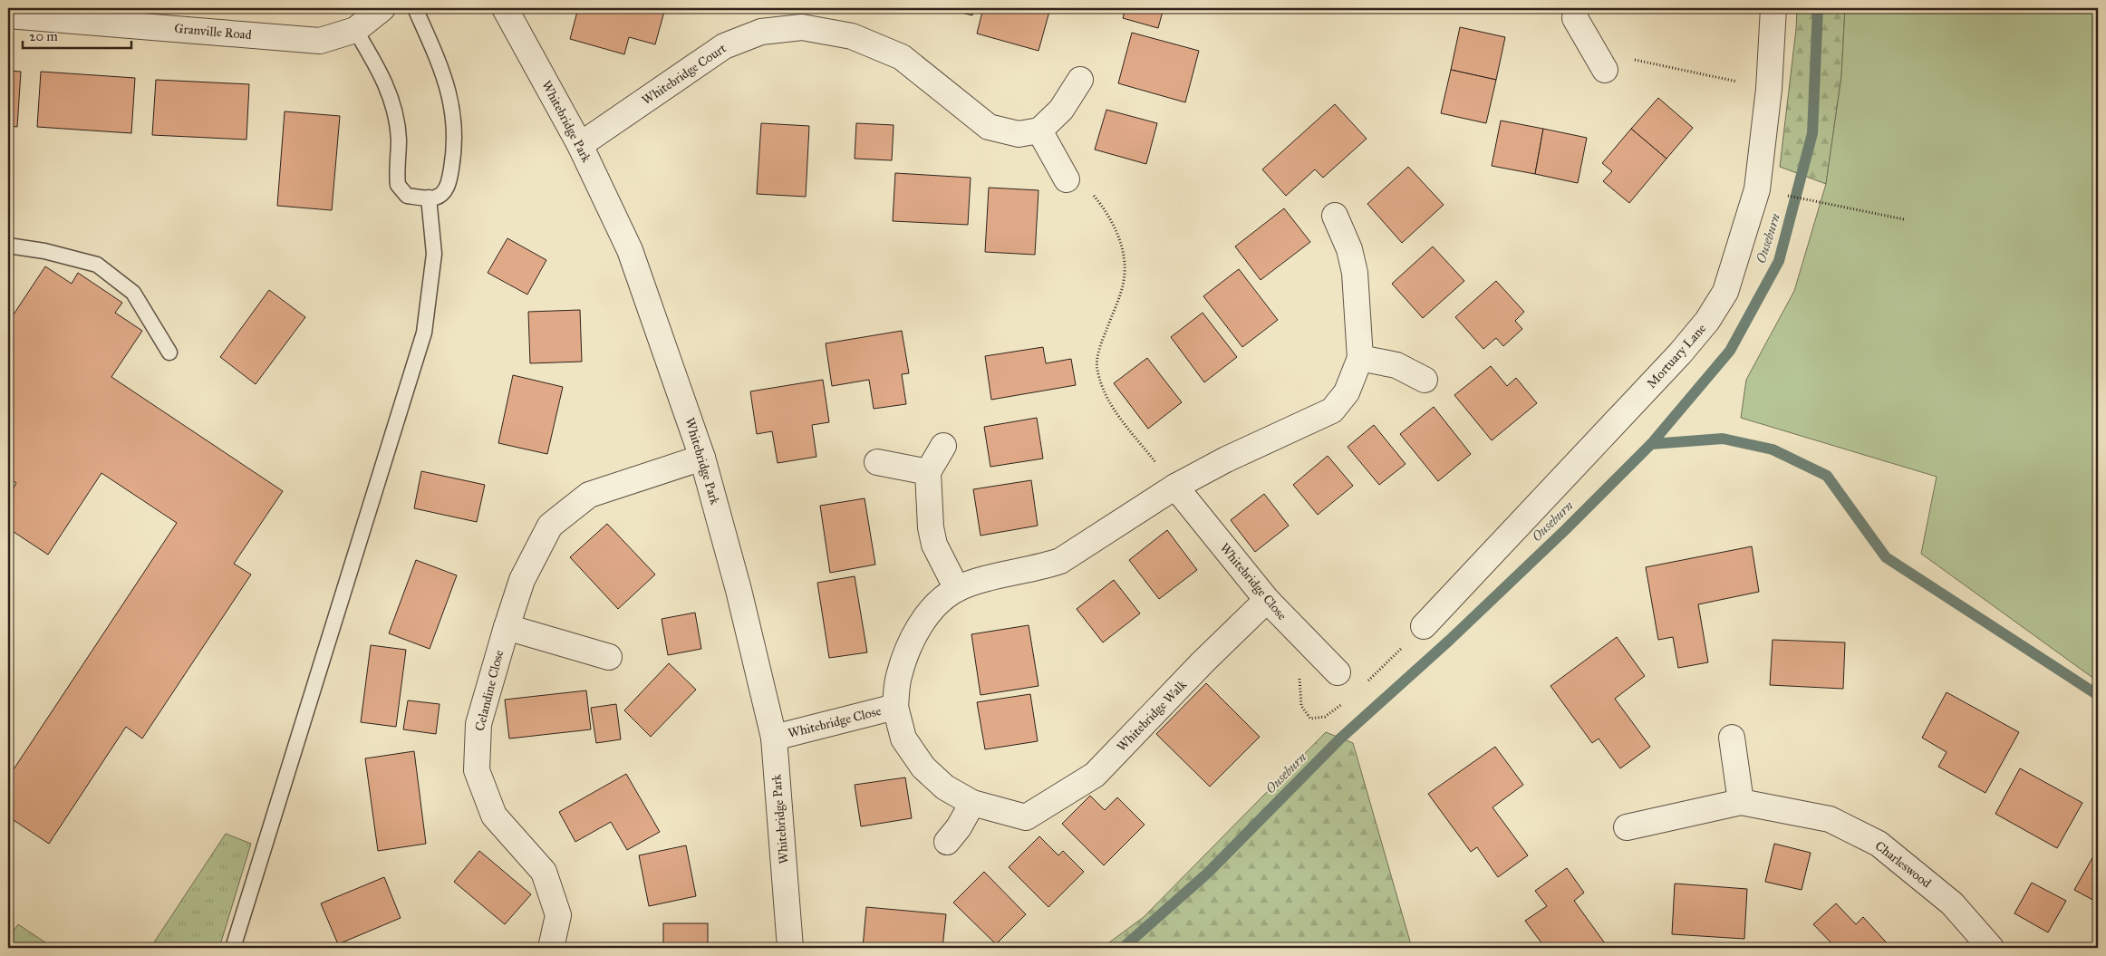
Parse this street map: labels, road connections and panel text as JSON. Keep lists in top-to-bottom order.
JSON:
{
  "streets": {
    "street": [
      "Granville Road",
      "Whitebridge Court",
      "Whitebridge Park",
      "Mortuary Lane",
      "Whitebridge Close",
      "Celandine Close",
      "Whitebridge Walk",
      "Charleswood"
    ]
  },
  "crossings": [
    ["Whitebridge Court", "Whitebridge Park"],
    ["Whitebridge Park", "Whitebridge Close"],
    ["Whitebridge Park", "Celandine Close"],
    ["Whitebridge Close", "Whitebridge Walk"]
  ],
  "water": ["Ouseburn"],
  "scale_bar": "20 m"
}
